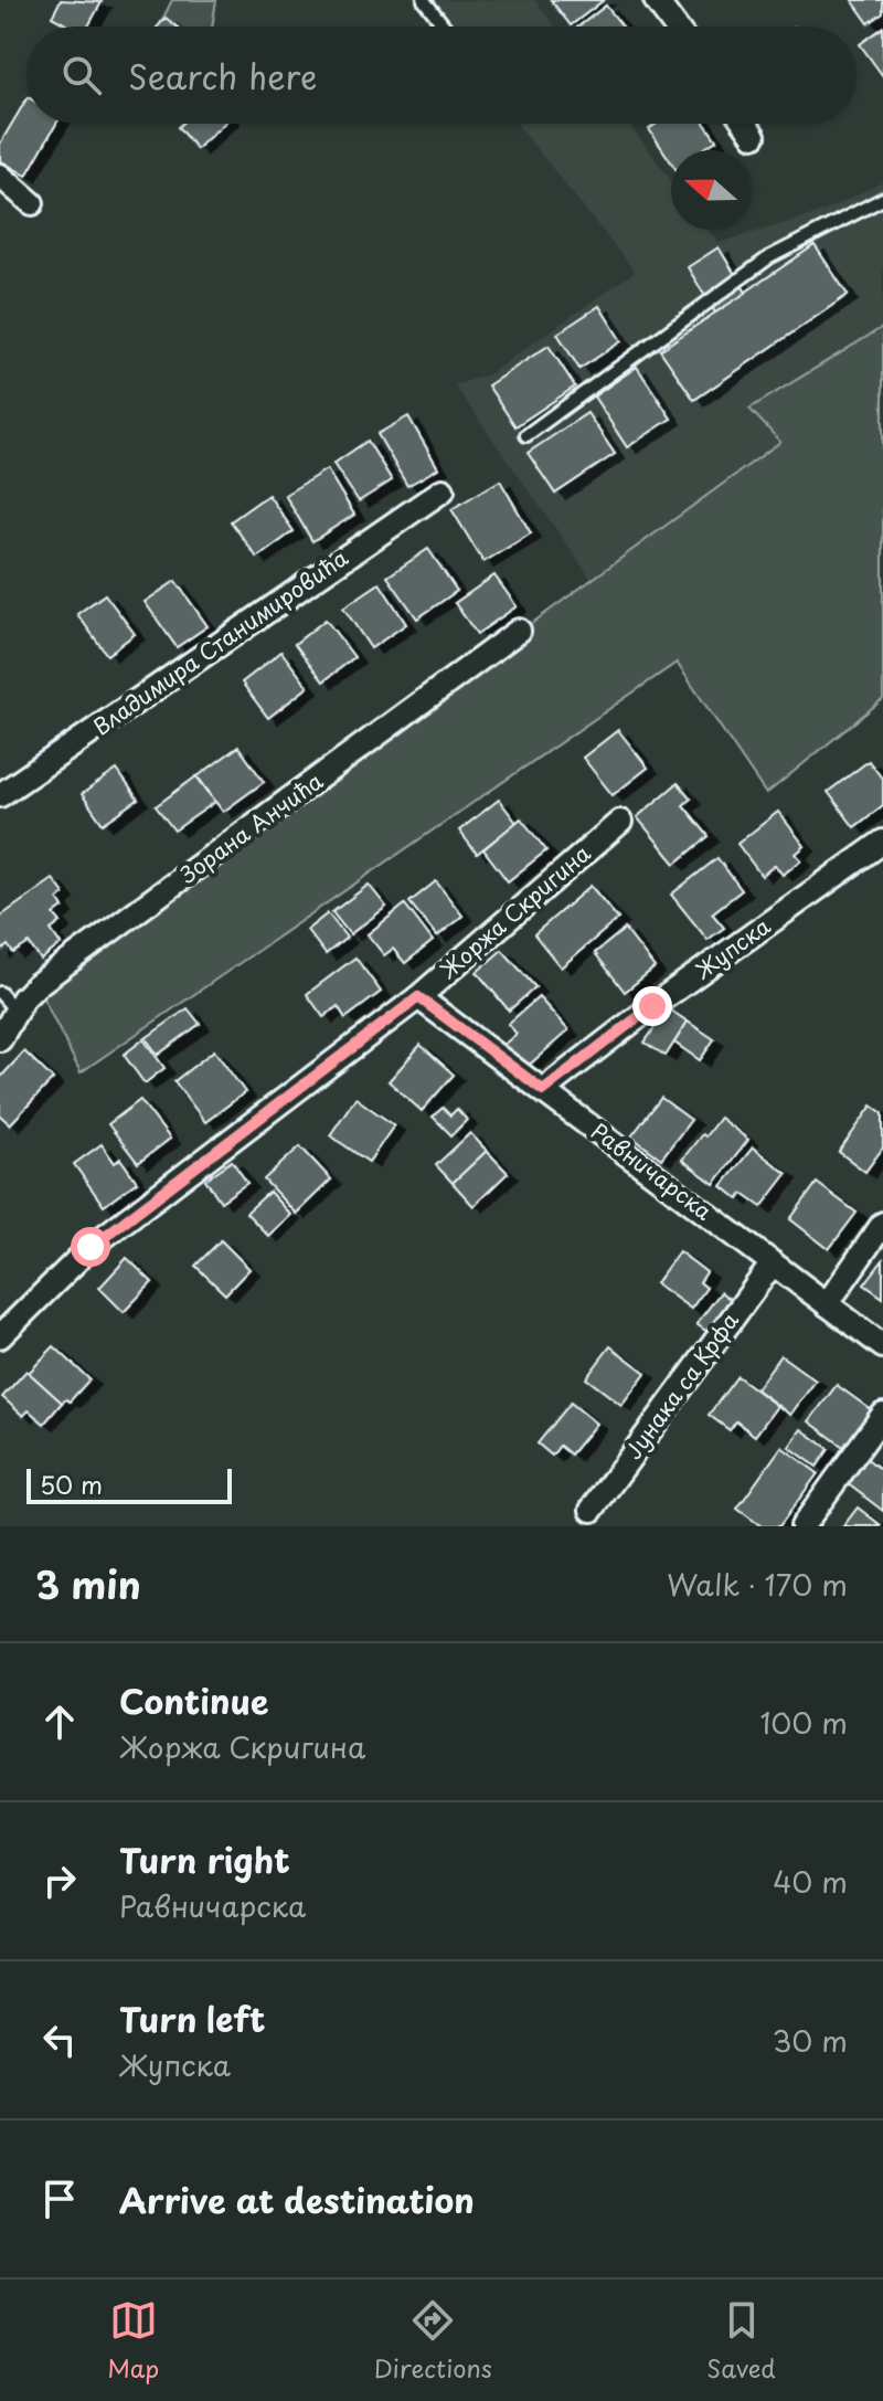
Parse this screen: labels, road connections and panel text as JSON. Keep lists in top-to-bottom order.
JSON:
{
  "streets": {
    "street": [
      "Владимира Станимировића",
      "Зорана Анчића",
      "Жоржа Скригина",
      "Жупска",
      "Равничарска",
      "Јунака са Крфа"
    ]
  },
  "crossings": [
    ["Жоржа Скригина", "Равничарска"],
    ["Жупска", "Равничарска"],
    ["Равничарска", "Јунака са Крфа"]
  ],
  "scale_bar": "50 m",
  "north": "left",
  "page": {
    "search": "Search here",
    "scale": "50 m",
    "heading": ["3 min", "Walk · 170 m"],
    "list": [
      ["Continue", "Жоржа Скригина", "100 m"],
      ["Turn right", "Равничарска", "40 m"],
      ["Turn left", "Жупска", "30 m"],
      "Arrive at destination"
    ],
    "nav": ["Map", "Directions", "Saved"]
  }
}
